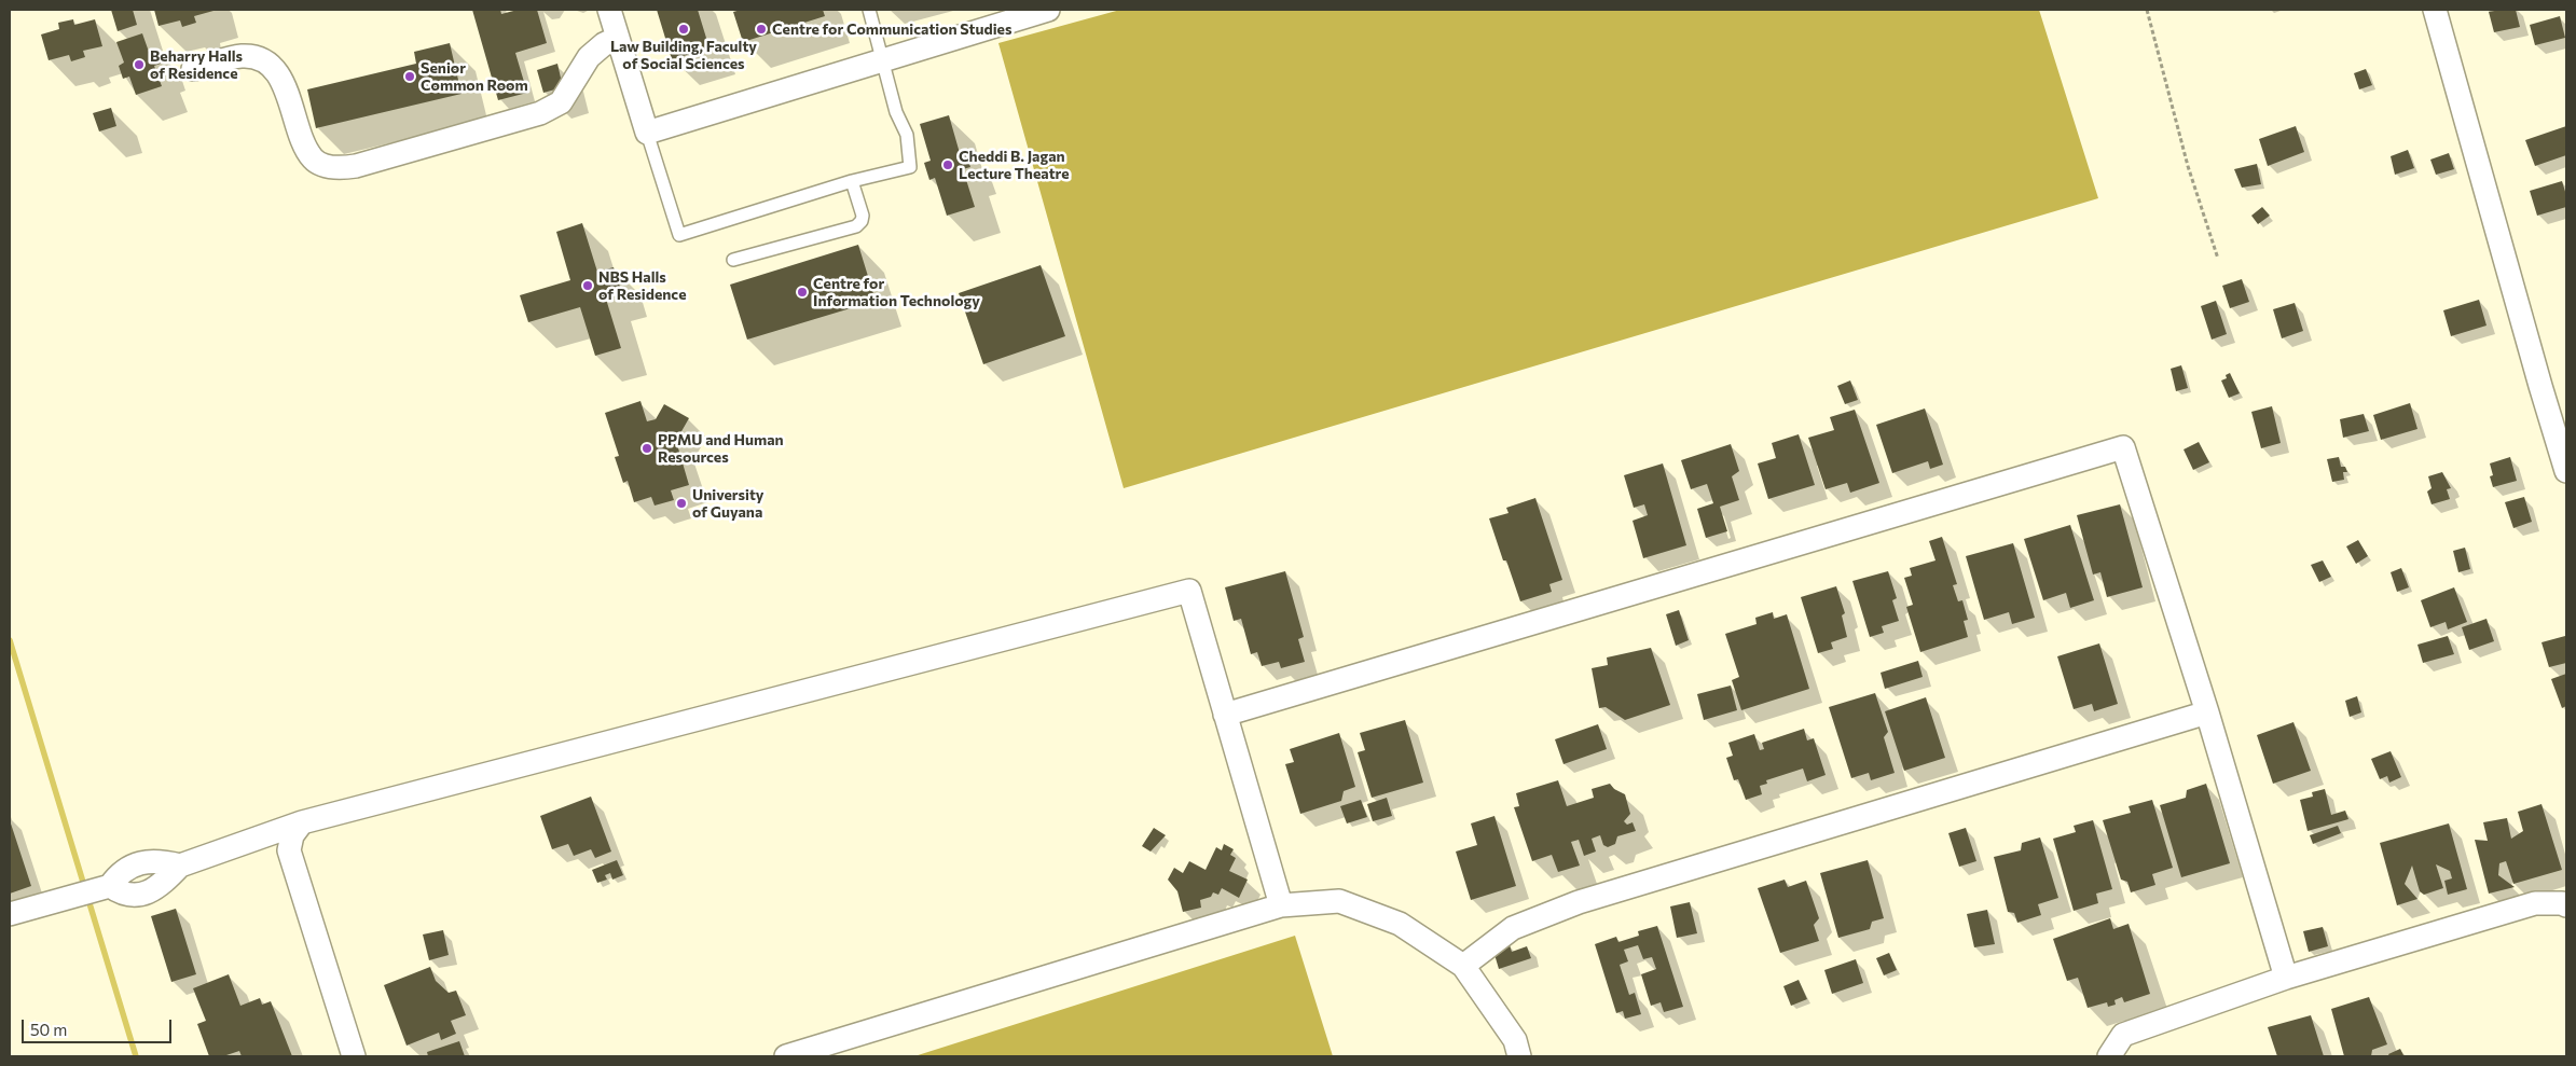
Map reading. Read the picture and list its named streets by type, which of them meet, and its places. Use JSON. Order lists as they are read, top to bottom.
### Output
{
  "places": [
    "Law Building, Faculty of Social Sciences",
    "Centre for Communication Studies",
    "Beharry Halls of Residence",
    "Senior Common Room",
    "Cheddi B. Jagan Lecture Theatre",
    "NBS Halls of Residence",
    "Centre for Information Technology",
    "PPMU and Human Resources",
    "University of Guyana"
  ],
  "scale_bar": "50 m"
}
